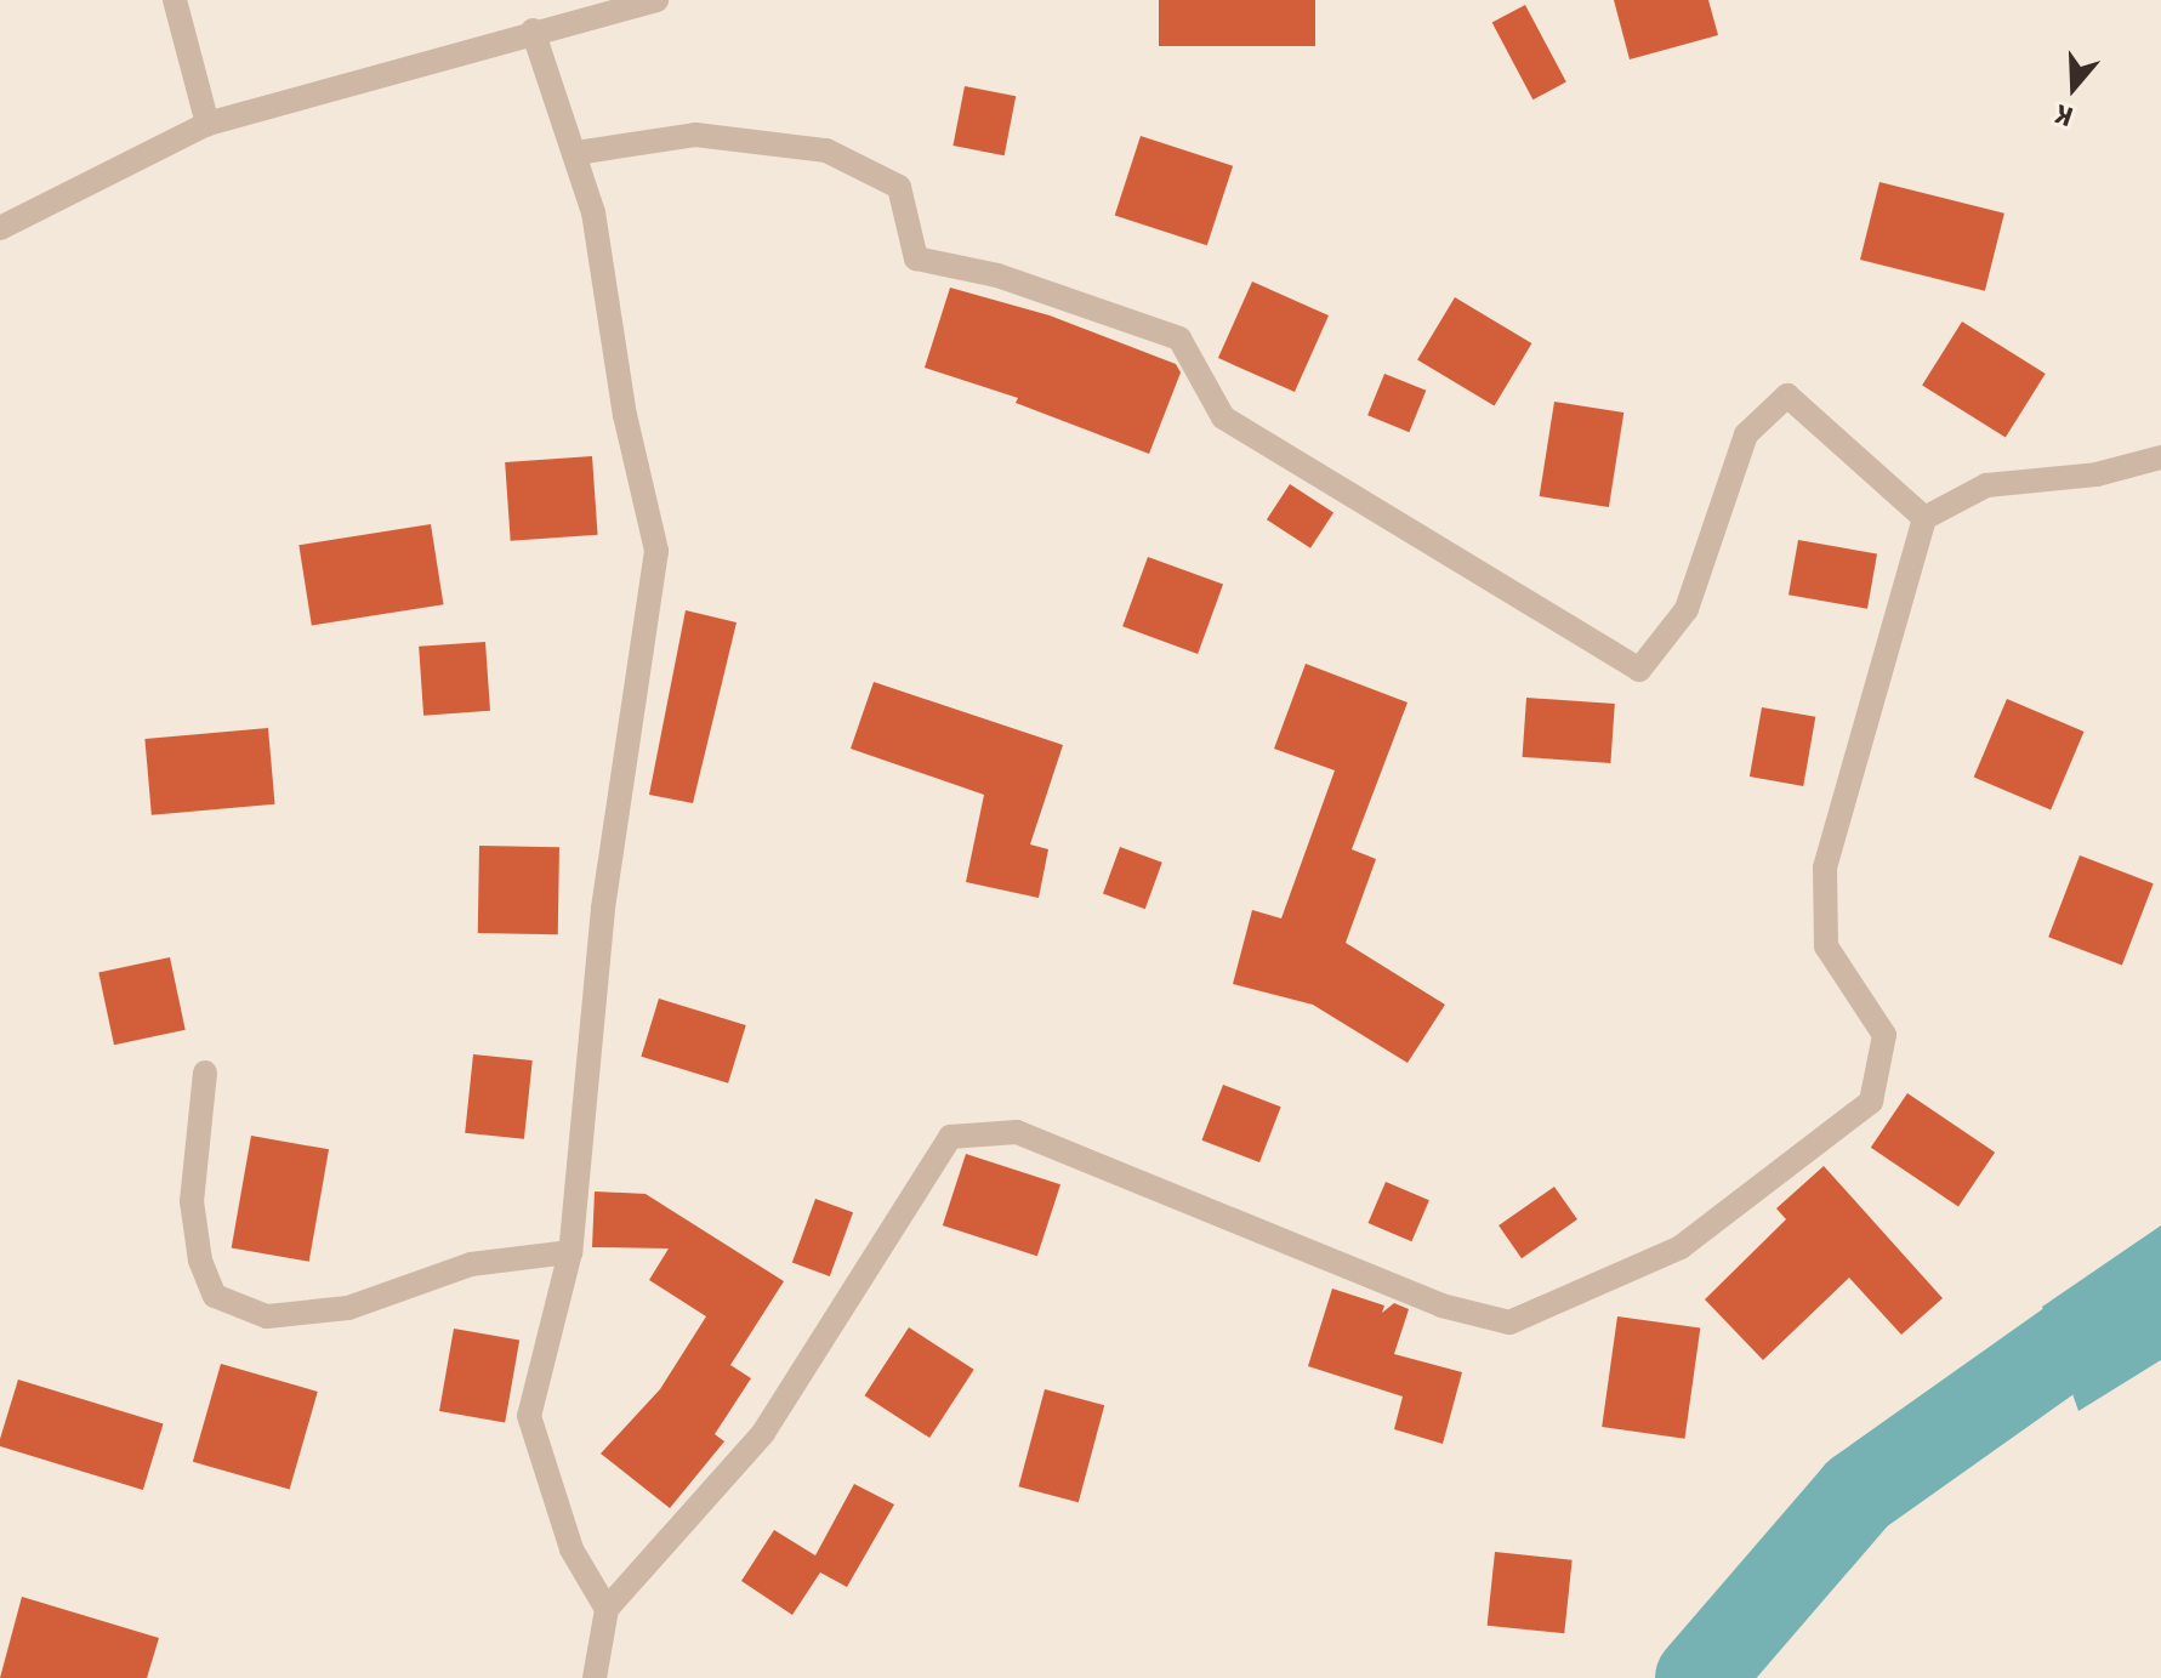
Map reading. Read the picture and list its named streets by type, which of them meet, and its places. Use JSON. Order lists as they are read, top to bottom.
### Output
{
  "north": "bottom"
}
